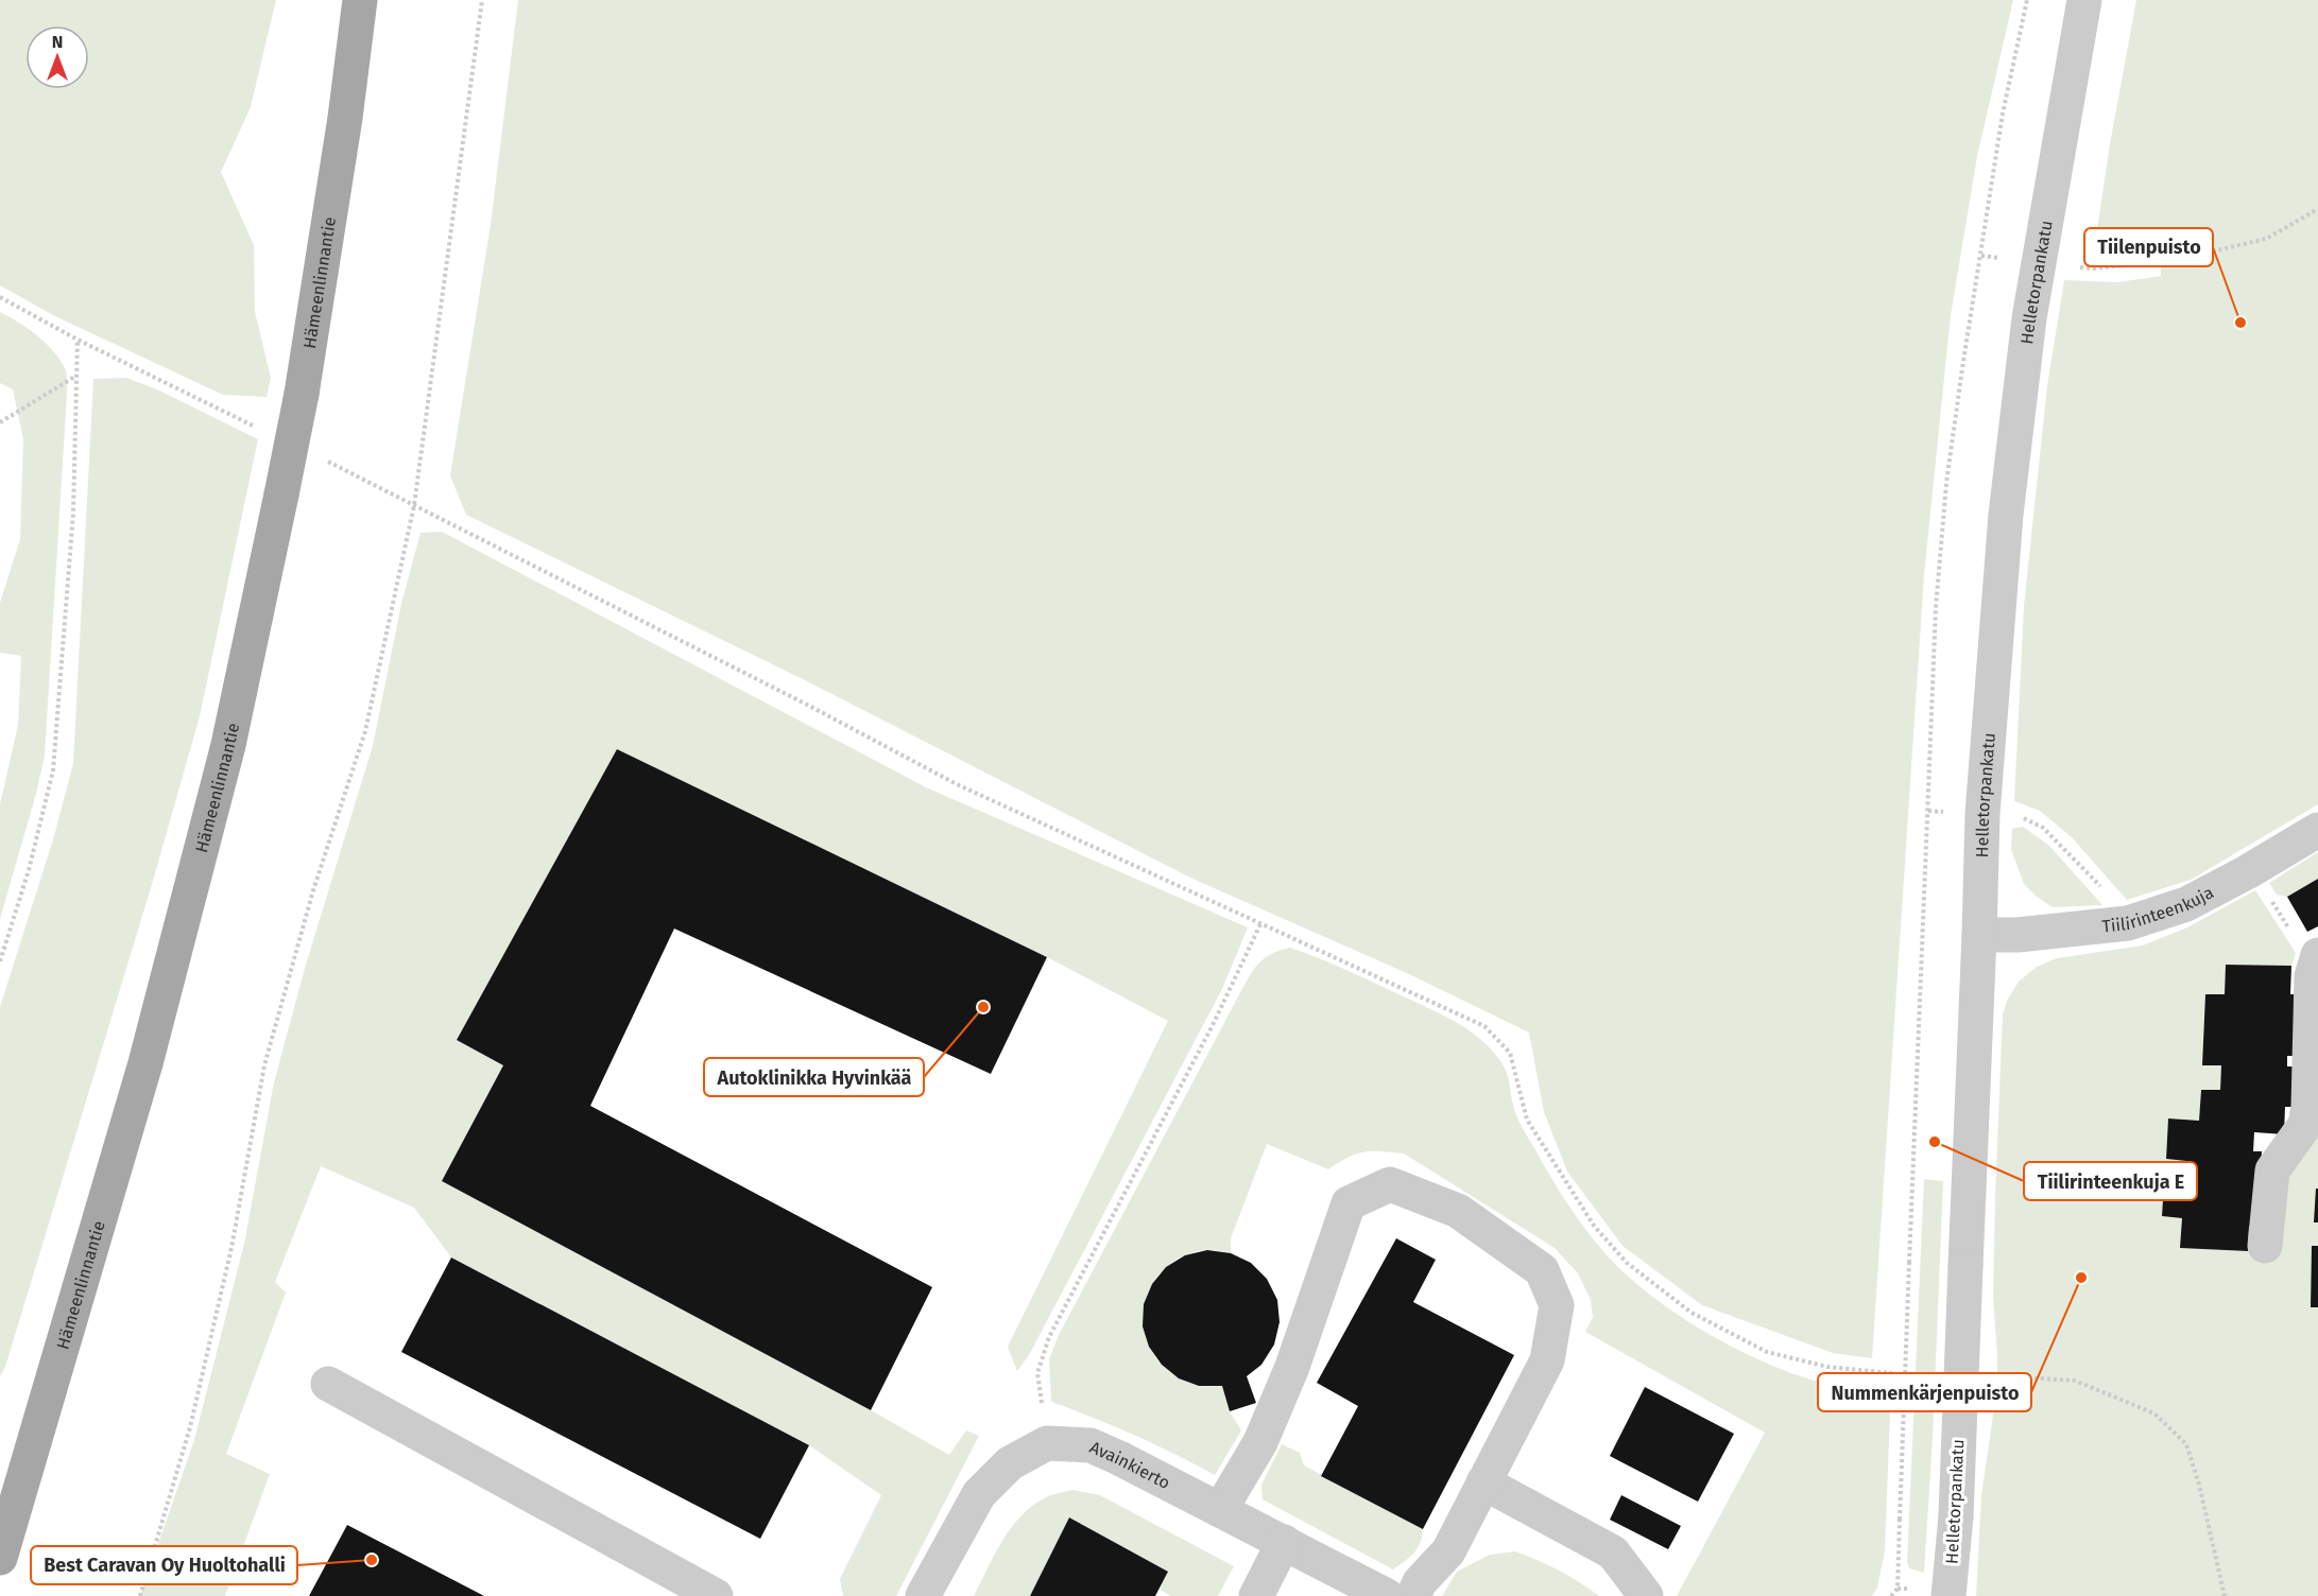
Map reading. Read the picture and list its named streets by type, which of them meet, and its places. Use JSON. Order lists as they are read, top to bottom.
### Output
{
  "streets": {
    "main road": ["Hämeenlinnantie"],
    "street": ["Helletorpankatu", "Tiilirinteenkuja", "Avainkierto"]
  },
  "crossings": [
    ["Helletorpankatu", "Tiilirinteenkuja"]
  ],
  "places": [
    "Tiilenpuisto",
    "Autoklinikka Hyvinkää",
    "Tiilirinteenkuja E",
    "Nummenkärjenpuisto",
    "Best Caravan Oy Huoltohalli"
  ],
  "north": "top"
}
